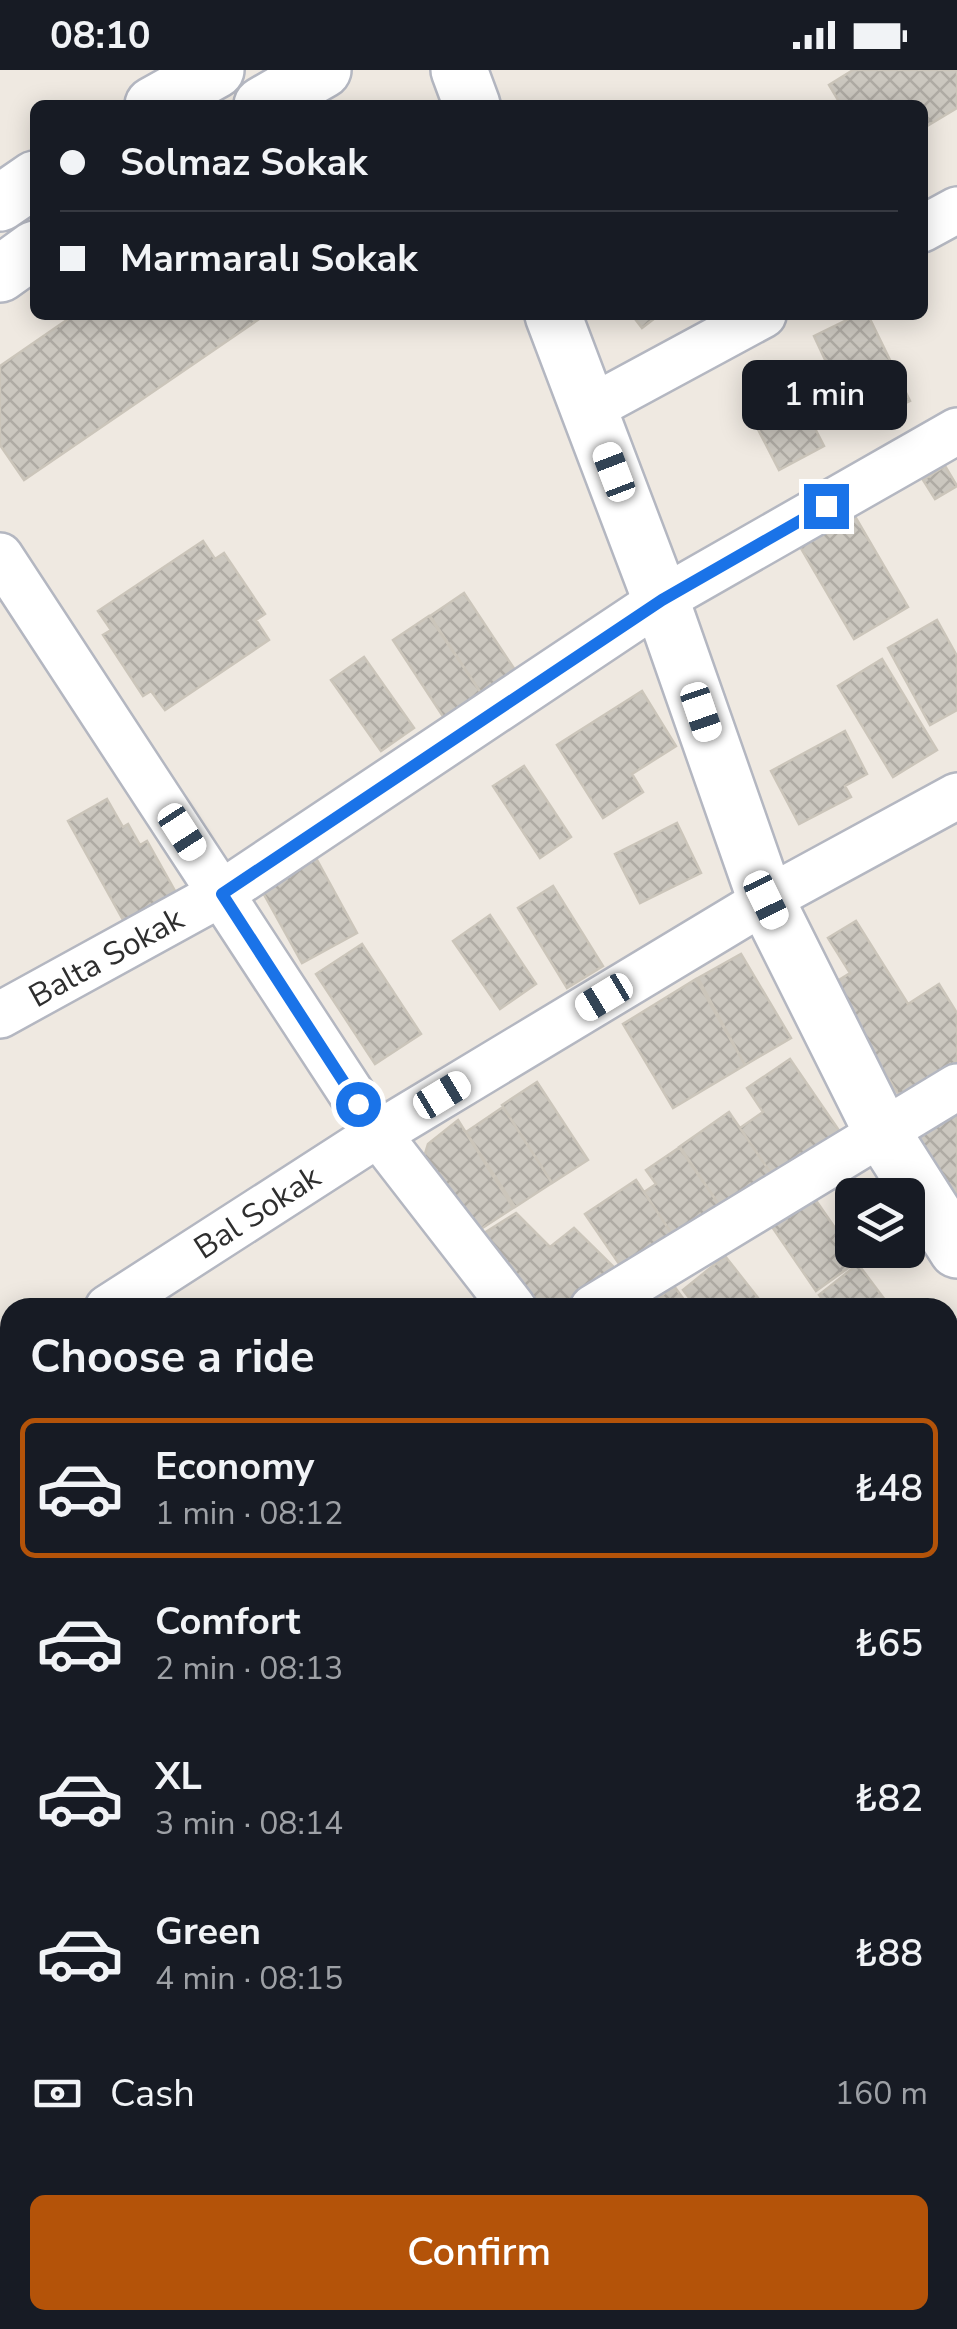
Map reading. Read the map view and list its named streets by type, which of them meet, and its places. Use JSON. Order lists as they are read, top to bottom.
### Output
{
  "streets": {
    "street": ["Balta Sokak", "Bal Sokak"]
  },
  "page": {
    "status": "08:10",
    "banner": ["Solmaz Sokak", "Marmaralı Sokak"],
    "bubble": "1 min",
    "heading": "Choose a ride",
    "list": [
      {
        "name": "Economy",
        "note": "1 min · 08:12",
        "value": "₺48"
      },
      {
        "name": "Comfort",
        "note": "2 min · 08:13",
        "value": "₺65"
      },
      {
        "name": "XL",
        "note": "3 min · 08:14",
        "value": "₺82"
      },
      {
        "name": "Green",
        "note": "4 min · 08:15",
        "value": "₺88"
      }
    ],
    "pay": ["Cash", "160 m"],
    "buttons": "Confirm"
  }
}
